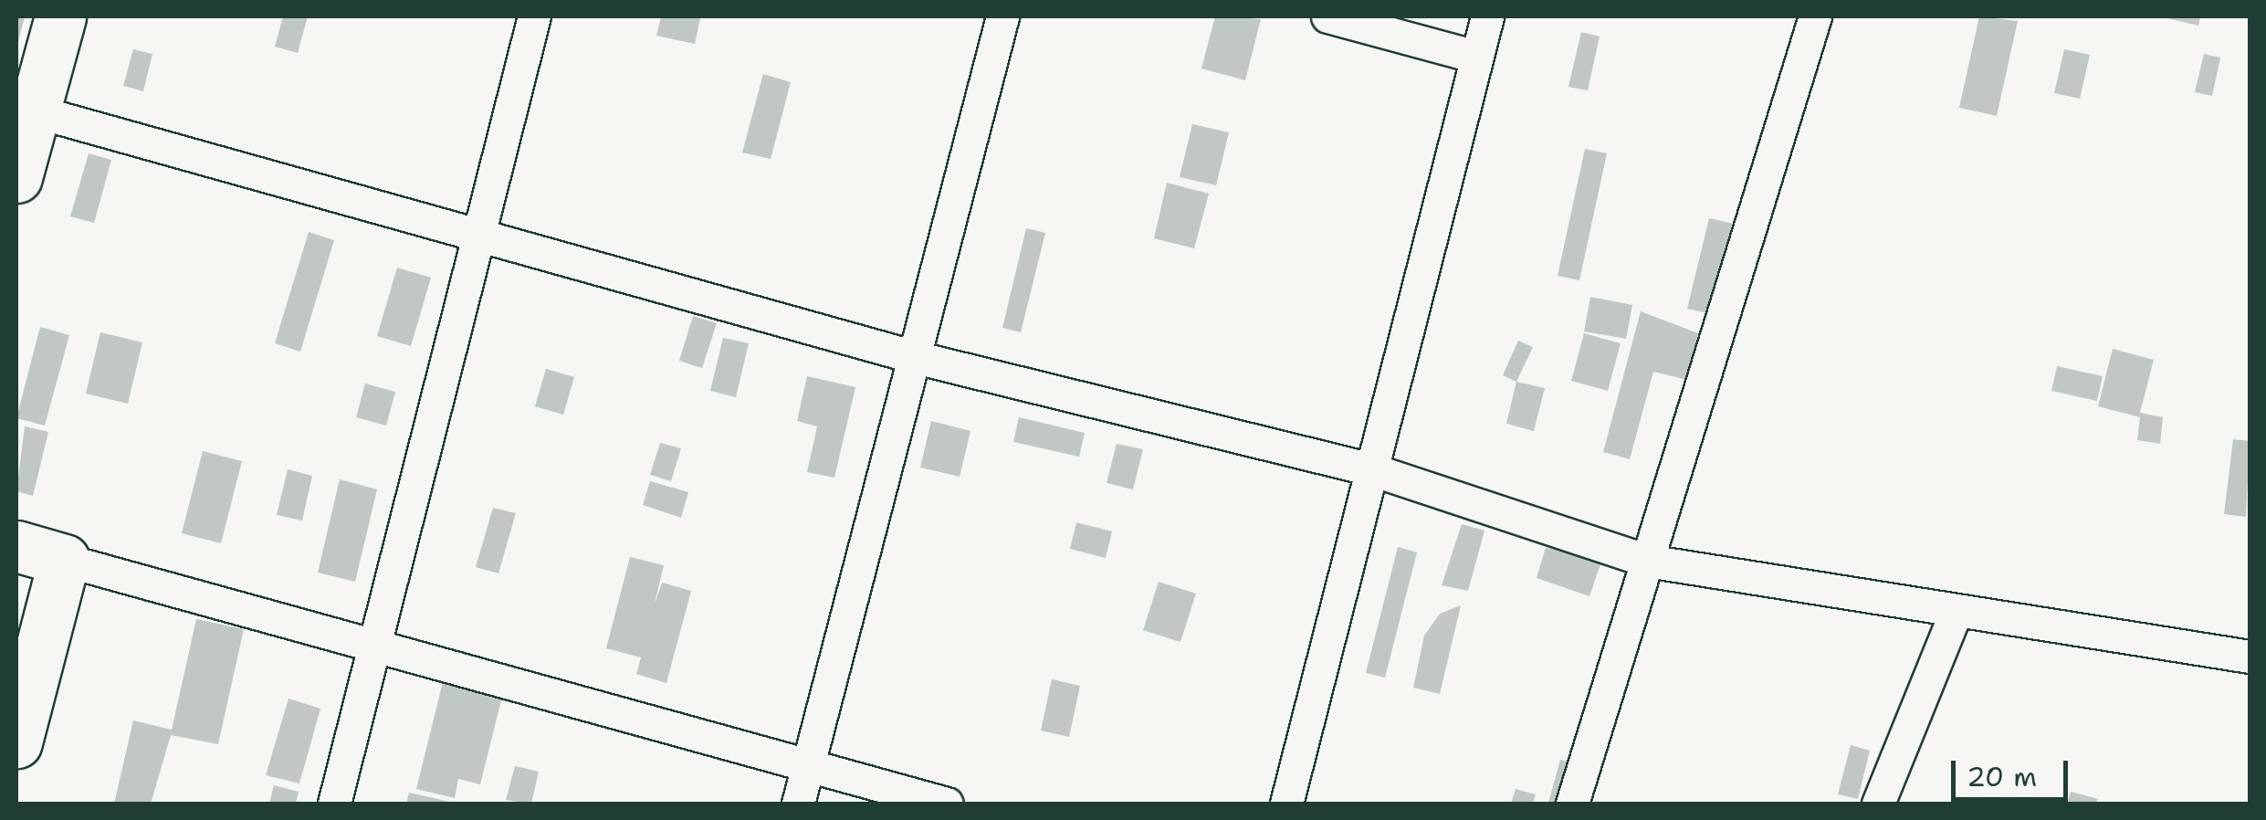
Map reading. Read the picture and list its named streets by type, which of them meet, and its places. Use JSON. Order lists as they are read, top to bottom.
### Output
{
  "scale_bar": "20 m"
}
